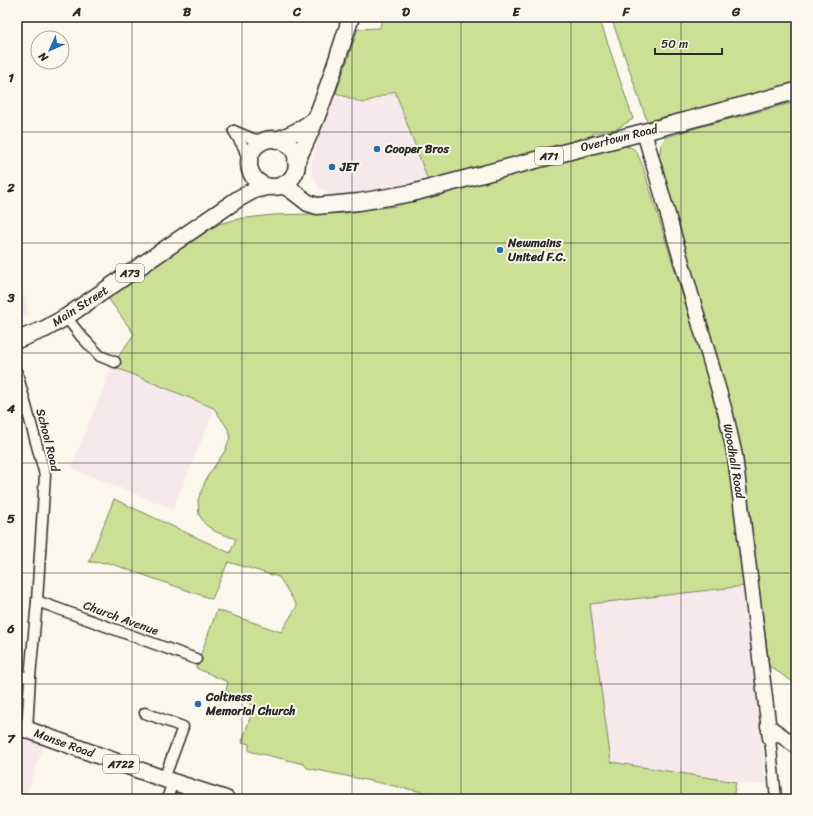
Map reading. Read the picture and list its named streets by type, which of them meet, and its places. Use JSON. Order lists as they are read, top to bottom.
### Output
{
  "streets": {
    "main road": [
      "Overtown Road",
      "A71",
      "A73",
      "Main Street",
      "Manse Road",
      "A722"
    ],
    "street": ["School Road", "Woodhall Road", "Church Avenue"]
  },
  "crossings": [
    ["Overtown Road", "A73"],
    ["Overtown Road", "Main Street"],
    ["Overtown Road", "Woodhall Road"],
    ["A73", "Main Street"],
    ["School Road", "Church Avenue"],
    ["School Road", "Manse Road"]
  ],
  "places": [
    "Cooper Bros",
    "JET",
    "Newmains United F.C.",
    "Coltness Memorial Church"
  ],
  "scale_bar": "50 m",
  "north": "bottom left",
  "grid": {
    "columns": [
      "A",
      "B",
      "C",
      "D",
      "E",
      "F",
      "G"
    ],
    "rows": [
      "1",
      "2",
      "3",
      "4",
      "5",
      "6",
      "7"
    ]
  }
}
